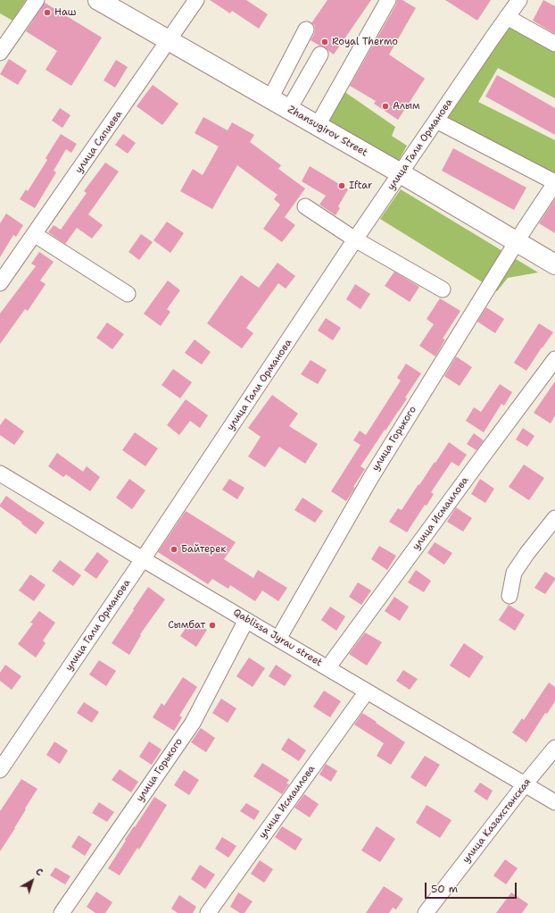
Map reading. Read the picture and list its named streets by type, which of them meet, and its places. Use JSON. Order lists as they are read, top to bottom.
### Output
{
  "streets": {
    "main road": ["Zhansugirov Street"],
    "street": [
      "улица Сапиева",
      "улица Гали Орманова",
      "улица Горького",
      "улица Исмаилова",
      "Qablissa Jyrau street",
      "улица Казахстанская"
    ]
  },
  "crossings": [
    ["Zhansugirov Street", "улица Сапиева"],
    ["Zhansugirov Street", "улица Гали Орманова"],
    ["Zhansugirov Street", "улица Горького"],
    ["улица Гали Орманова", "Qablissa Jyrau street"],
    ["улица Горького", "Qablissa Jyrau street"],
    ["улица Исмаилова", "Qablissa Jyrau street"],
    ["Qablissa Jyrau street", "улица Казахстанская"]
  ],
  "places": [
    "Наш",
    "Royal Thermo",
    "Алым",
    "Iftar",
    "Байтерек",
    "Сымбат"
  ],
  "scale_bar": "50 m",
  "north": "top right"
}
